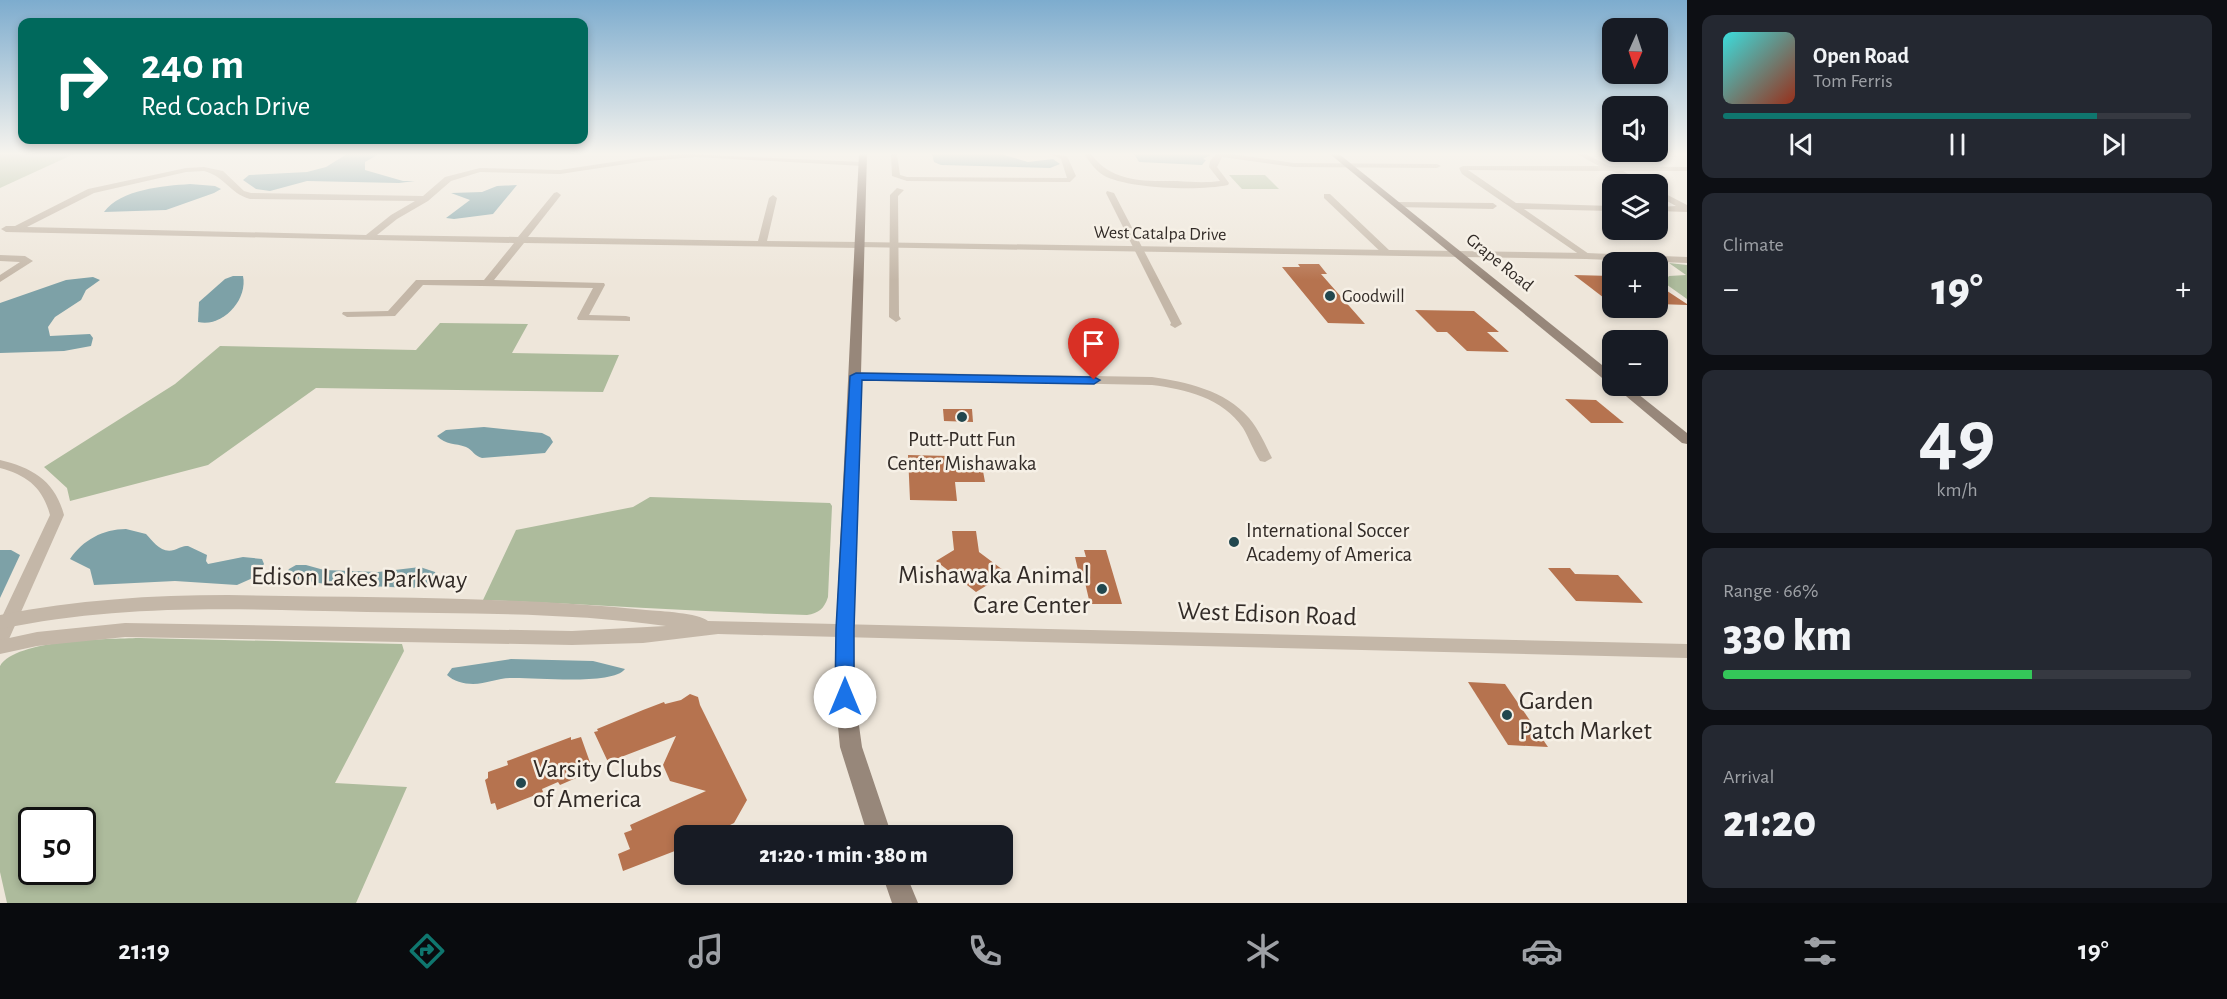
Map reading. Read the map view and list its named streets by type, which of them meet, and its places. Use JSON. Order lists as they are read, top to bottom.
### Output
{
  "streets": {
    "main road": ["Grape Road"],
    "street": ["West Catalpa Drive", "Edison Lakes Parkway", "West Edison Road"]
  },
  "crossings": [
    ["West Catalpa Drive", "Grape Road"],
    ["Edison Lakes Parkway", "West Edison Road"]
  ],
  "places": [
    "Goodwill",
    "Putt-Putt Fun Center Mishawaka",
    "International Soccer Academy of America",
    "Mishawaka Animal Care Center",
    "Garden Patch Market",
    "Varsity Clubs of America"
  ],
  "north": "bottom",
  "page": {
    "map_buttons": ["+", "−"],
    "turn": ["240 m", "Red Coach Drive"],
    "song": ["Open Road", "Tom Ferris"],
    "tile": [
      "Climate",
      ["49", "km/h"],
      ["Range · 66%", "330 km"],
      ["Arrival", "21:20"]
    ],
    "heat": ["−", "19°", "+"],
    "limit": "50",
    "trip": "21:20 · 1 min · 380 m",
    "tabs": ["21:19", "19°"]
  }
}
